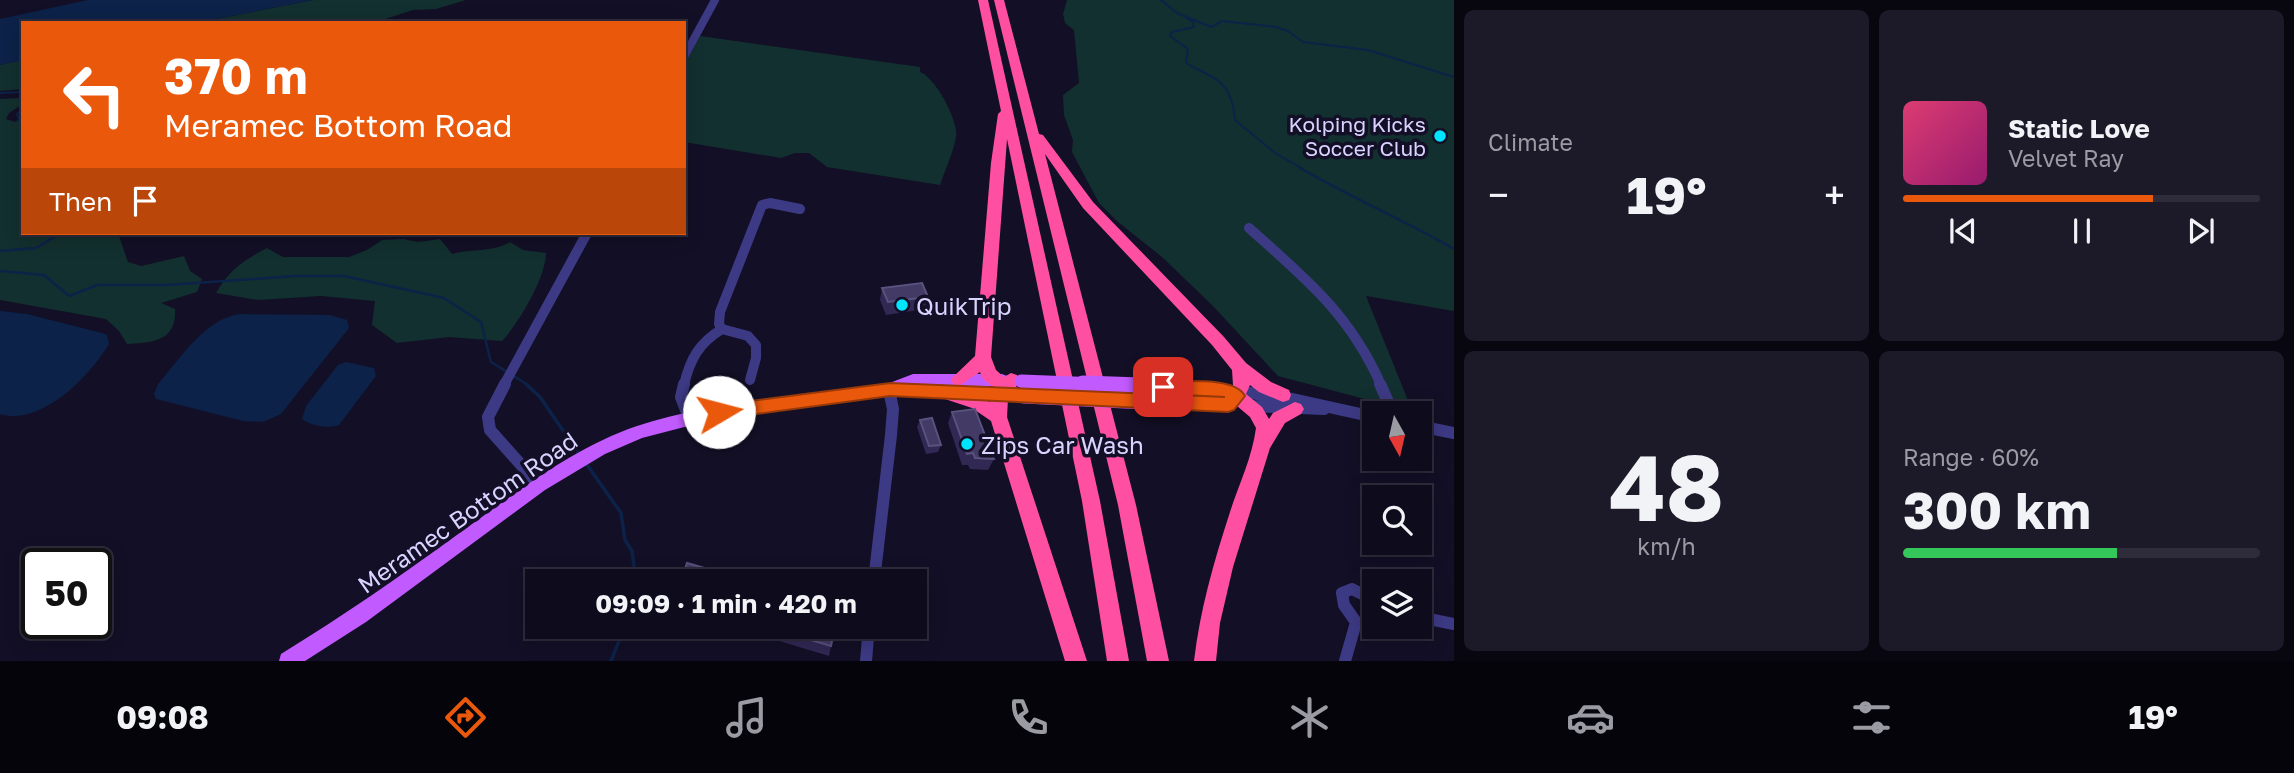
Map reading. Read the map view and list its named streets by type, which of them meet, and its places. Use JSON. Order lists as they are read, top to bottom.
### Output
{
  "streets": {
    "main road": ["Meramec Bottom Road"]
  },
  "places": ["Kolping Kicks Soccer Club", "QuikTrip", "Zips Car Wash"],
  "north": "bottom",
  "page": {
    "tile": [
      "Climate",
      ["48", "km/h"],
      ["Range · 60%", "300 km"]
    ],
    "turn": ["370 m", "Meramec Bottom Road"],
    "song": ["Static Love", "Velvet Ray"],
    "heat": ["−", "19°", "+"],
    "then": "Then",
    "limit": "50",
    "trip": "09:09 · 1 min · 420 m",
    "tabs": ["09:08", "19°"]
  }
}
